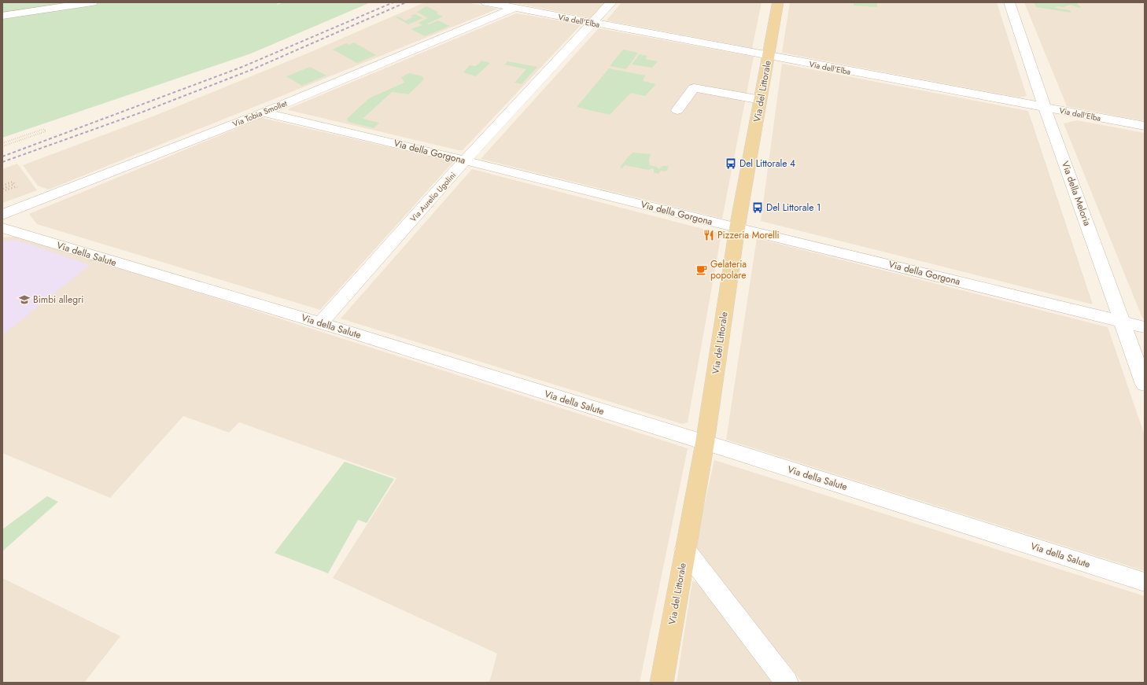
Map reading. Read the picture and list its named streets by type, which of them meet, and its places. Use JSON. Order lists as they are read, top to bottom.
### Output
{
  "streets": {
    "main road": ["Via del Littorale"],
    "street": [
      "Via dell'Elba",
      "Via Tobia Smollet",
      "Via della Gorgona",
      "Via della Meloria",
      "Via Aurelio Ugolini",
      "Via della Salute"
    ]
  },
  "crossings": [
    ["Via dell'Elba", "Via del Littorale"],
    ["Via dell'Elba", "Via Tobia Smollet"],
    ["Via dell'Elba", "Via della Meloria"],
    ["Via dell'Elba", "Via Aurelio Ugolini"],
    ["Via del Littorale", "Via della Gorgona"],
    ["Via del Littorale", "Via della Salute"],
    ["Via Tobia Smollet", "Via della Gorgona"],
    ["Via della Gorgona", "Via della Meloria"],
    ["Via della Gorgona", "Via Aurelio Ugolini"],
    ["Via Aurelio Ugolini", "Via della Salute"]
  ],
  "places": {
    "bus stop": ["Del Littorale 4", "Del Littorale 1"],
    "restaurant": ["Pizzeria Morelli"],
    "cafe": ["Gelateria popolare"],
    "school or university": ["Bimbi allegri"]
  }
}
